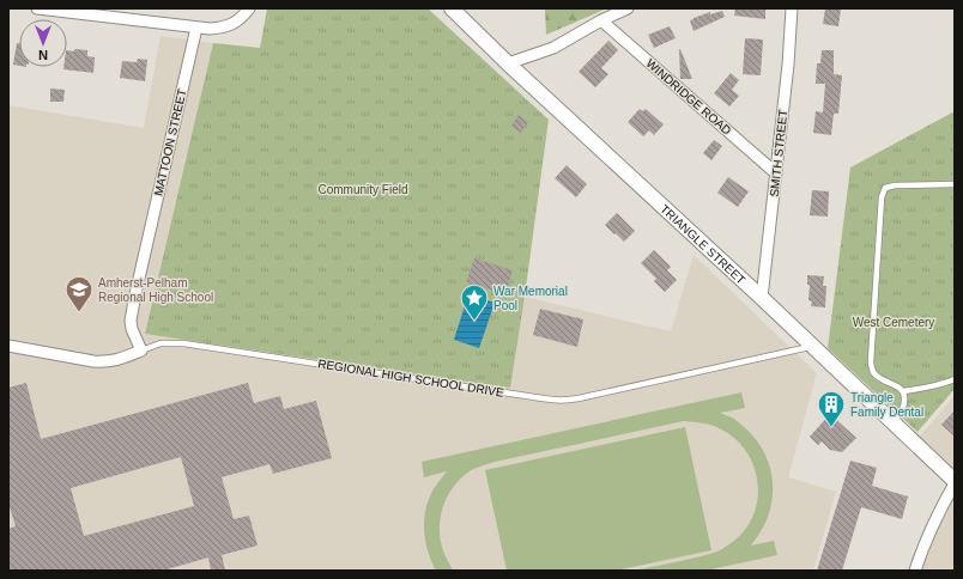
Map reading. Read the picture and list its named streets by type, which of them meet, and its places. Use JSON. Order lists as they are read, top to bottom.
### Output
{
  "streets": {
    "main road": ["TRIANGLE STREET"],
    "street": [
      "WINDRIDGE ROAD",
      "MATTOON STREET",
      "SMITH STREET",
      "REGIONAL HIGH SCHOOL DRIVE"
    ]
  },
  "crossings": [
    ["WINDRIDGE ROAD", "SMITH STREET"],
    ["MATTOON STREET", "REGIONAL HIGH SCHOOL DRIVE"],
    ["SMITH STREET", "TRIANGLE STREET"],
    ["TRIANGLE STREET", "REGIONAL HIGH SCHOOL DRIVE"]
  ],
  "parks": ["Community Field", "West Cemetery"],
  "places": {
    "school or university": ["Amherst-Pelham Regional High School"],
    "place": ["War Memorial Pool"],
    "building": ["Triangle Family Dental"]
  },
  "north": "bottom"
}
